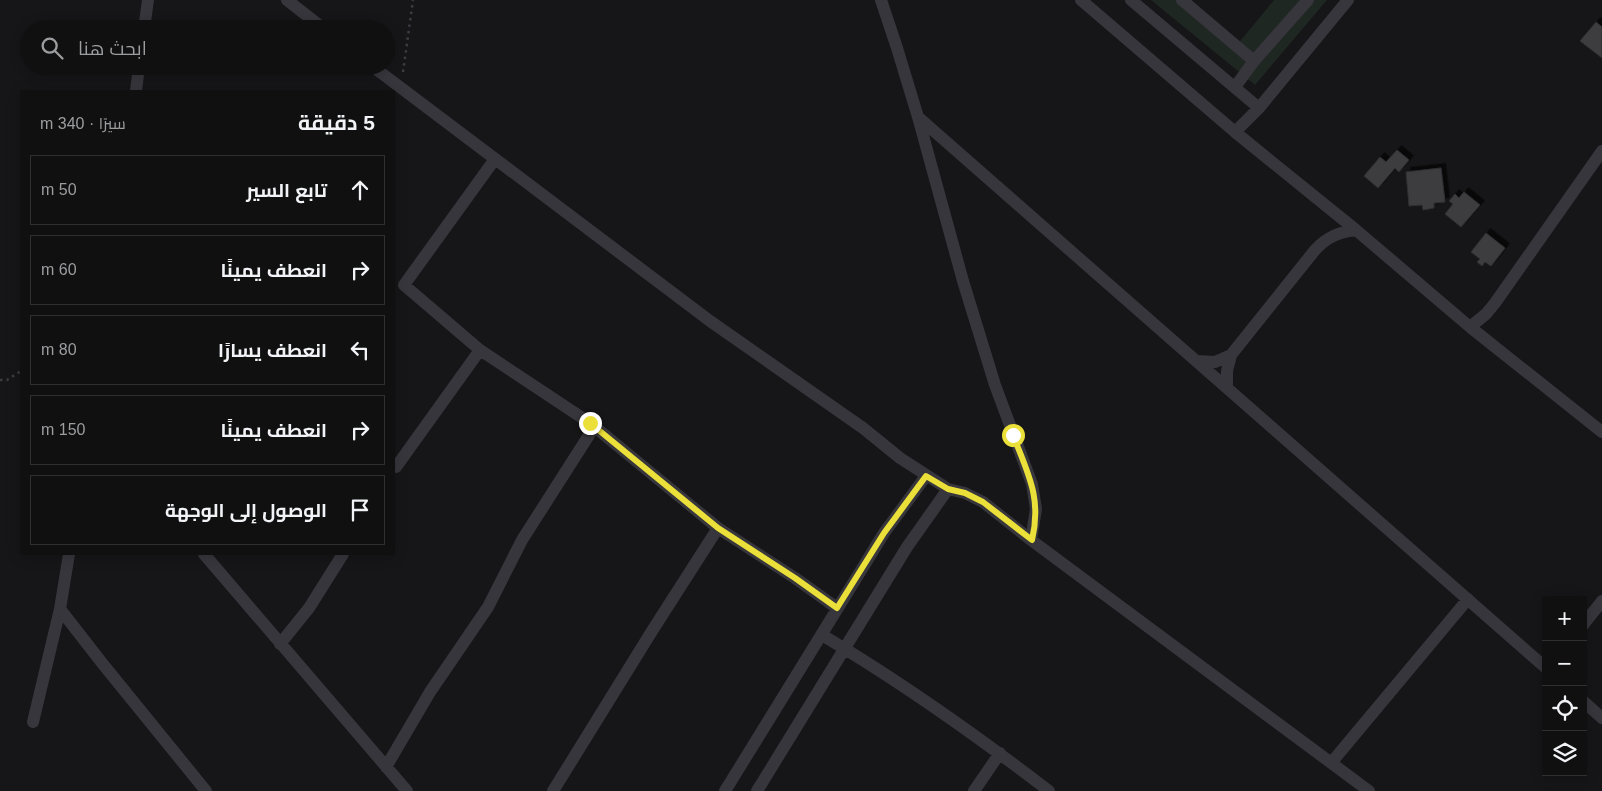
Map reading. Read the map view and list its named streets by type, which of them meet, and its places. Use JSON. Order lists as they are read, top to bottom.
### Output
{
  "page": {
    "search": "ابحث هنا",
    "heading": ["5 دقيقة", "سيرًا · 340 m"],
    "list": [
      ["تابع السير", "50 m"],
      ["انعطف يمينًا", "60 m"],
      ["انعطف يسارًا", "80 m"],
      ["انعطف يمينًا", "150 m"],
      "الوصول إلى الوجهة"
    ],
    "map_buttons": ["+", "−"]
  }
}
